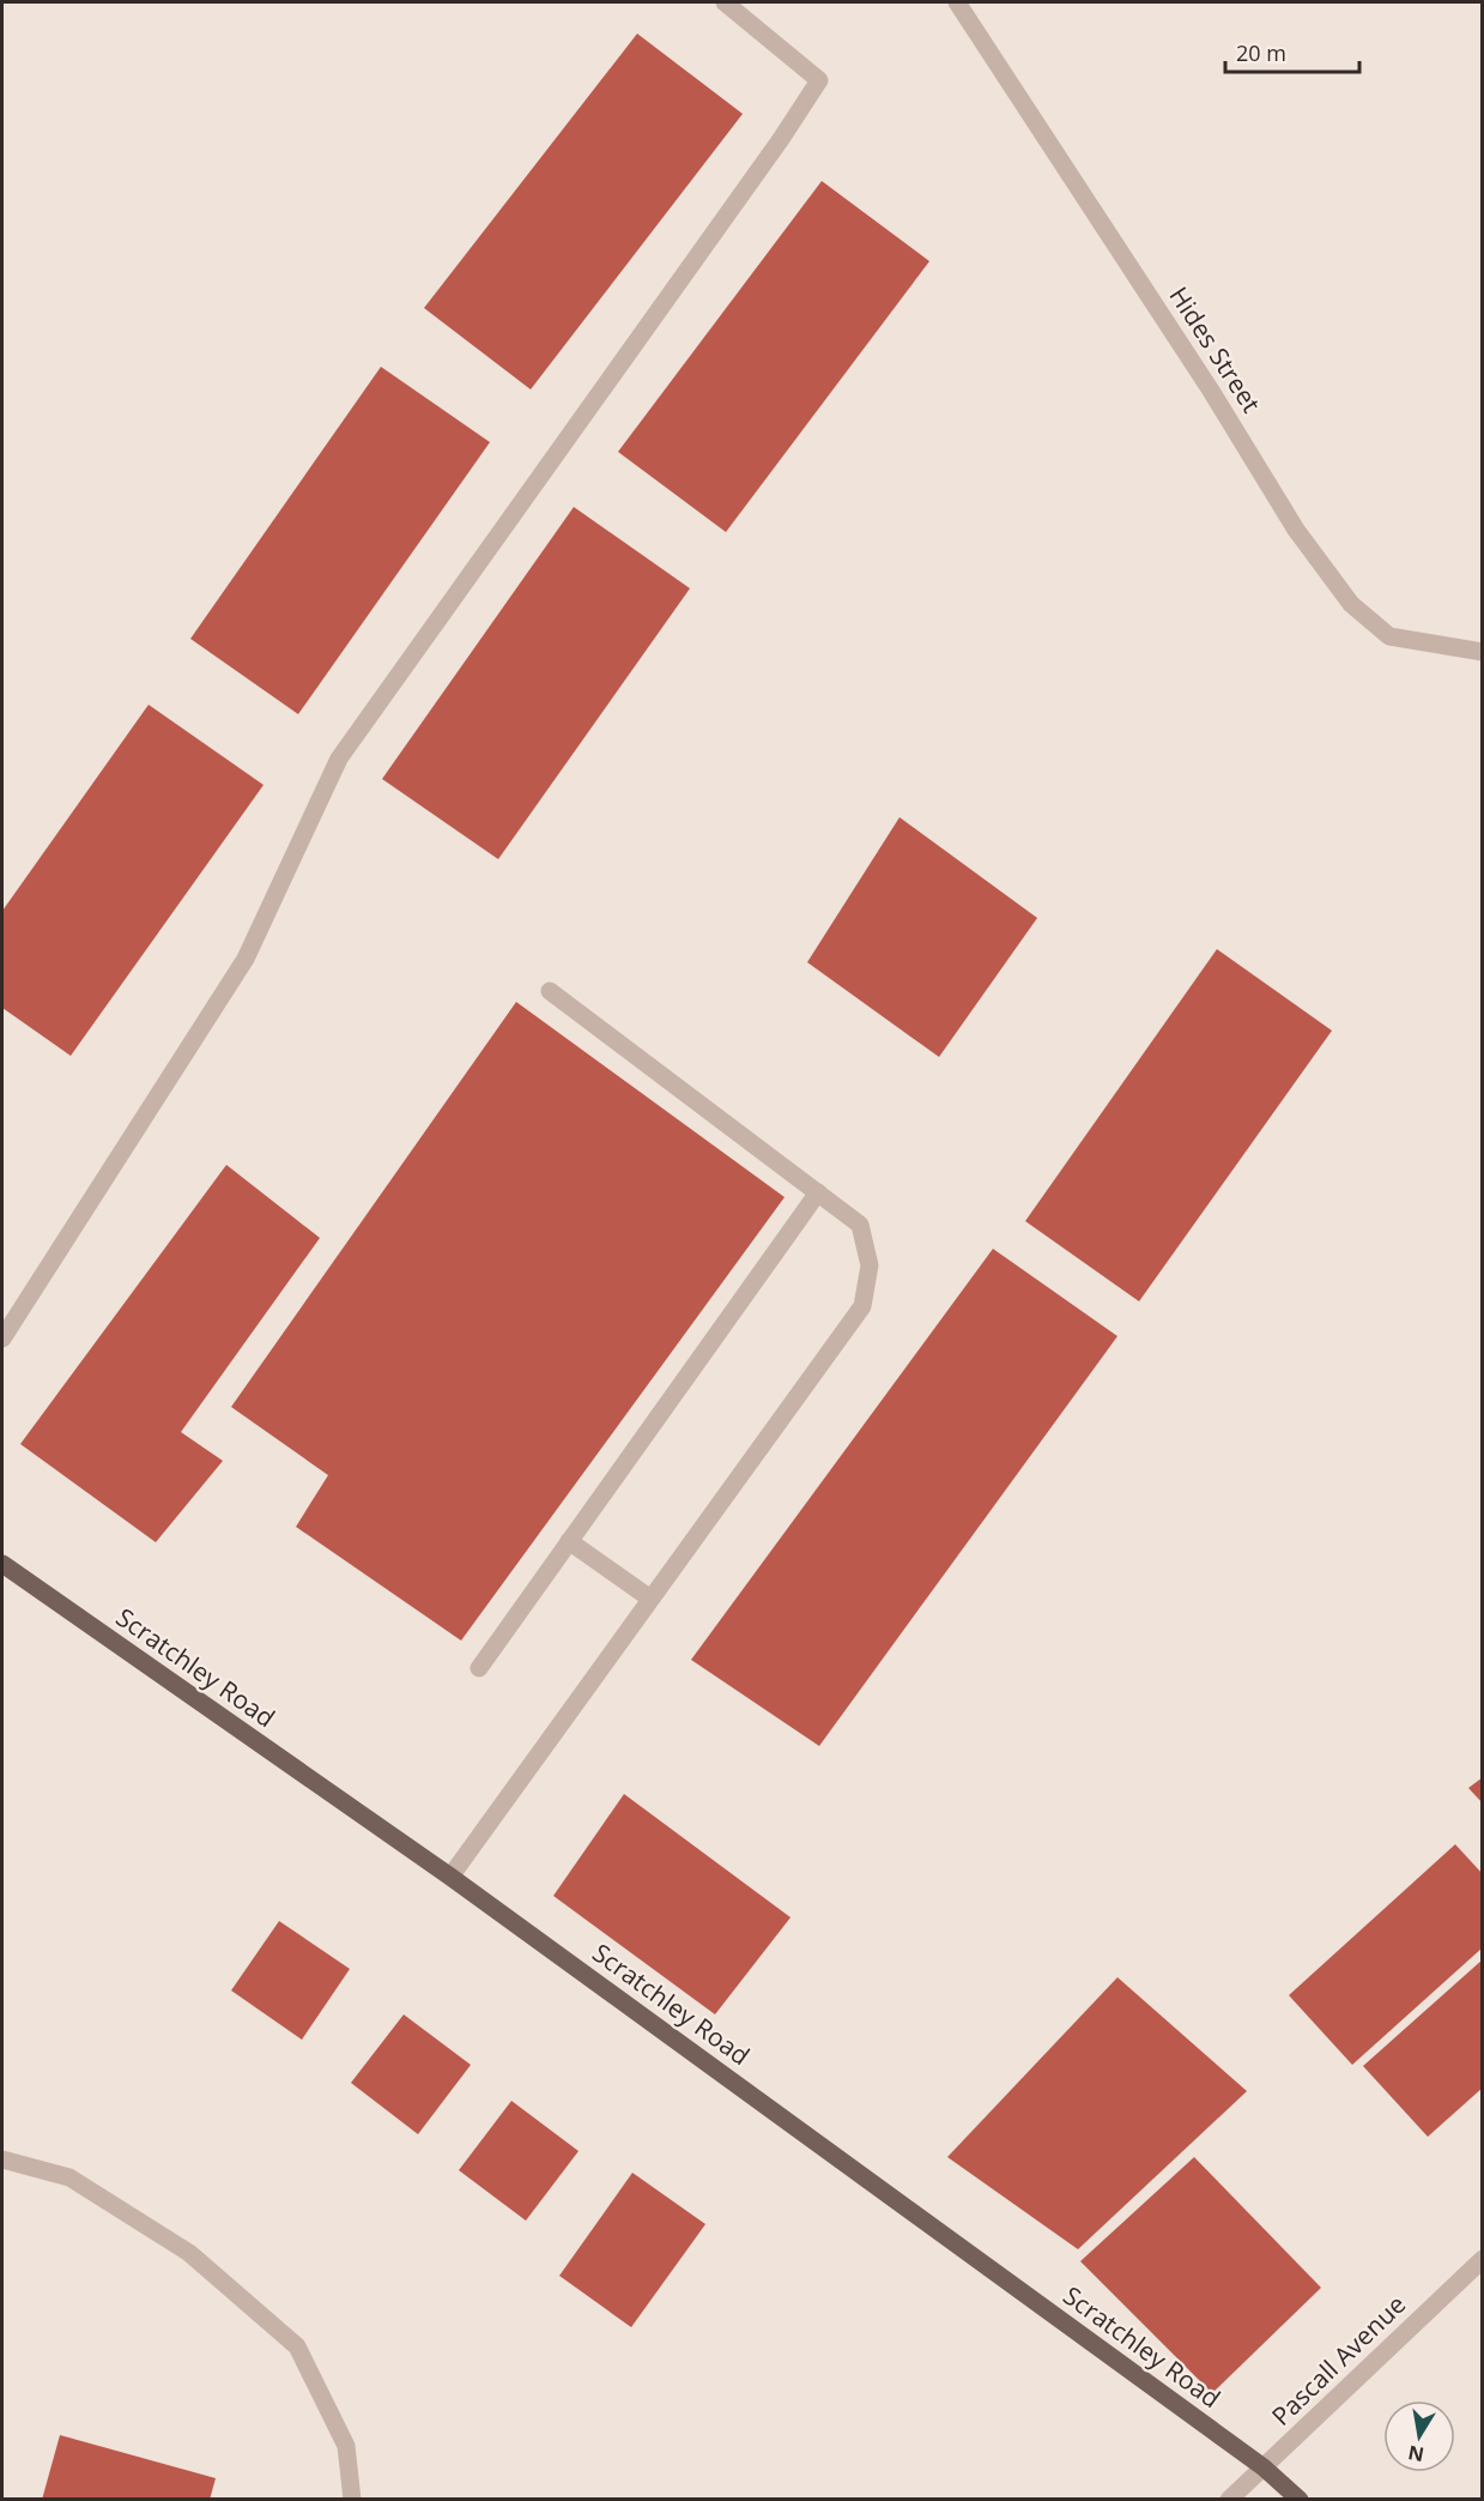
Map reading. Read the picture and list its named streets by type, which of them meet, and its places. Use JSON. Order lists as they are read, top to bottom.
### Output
{
  "streets": {
    "main road": ["Scratchley Road"],
    "street": ["Hides Street", "Pascall Avenue"]
  },
  "crossings": [
    ["Scratchley Road", "Pascall Avenue"]
  ],
  "scale_bar": "20 m",
  "north": "bottom"
}
